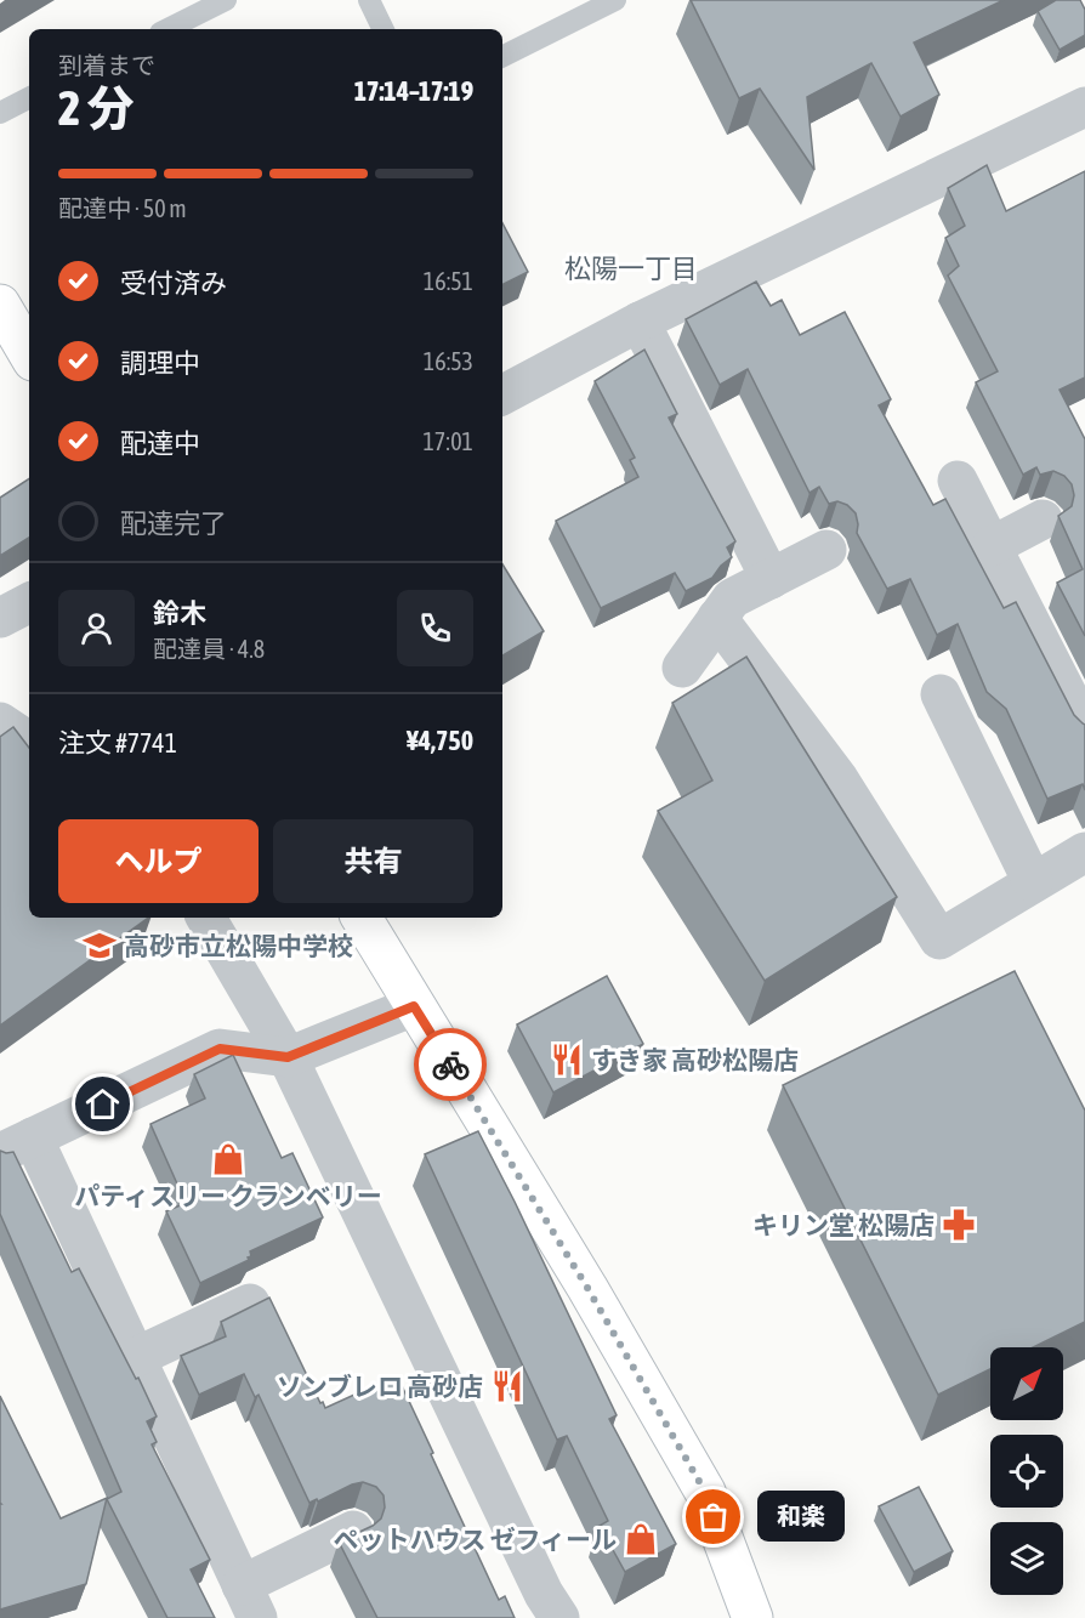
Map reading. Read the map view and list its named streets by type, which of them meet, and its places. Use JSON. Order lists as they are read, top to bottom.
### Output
{
  "districts": ["松陽一丁目"],
  "places": {
    "school or university": ["高砂市立松陽中学校"],
    "restaurant": ["すき家 高砂松陽店", "ソンブレロ 高砂店"],
    "shop": ["パティスリー クランベリー", "ペットハウス ゼフィール"],
    "pharmacy": ["キリン堂 松陽店"],
    "other": ["和楽"]
  },
  "north": "top right",
  "page": {
    "heading": ["2 分", "到着まで", "17:14–17:19"],
    "panel": [
      "鈴木",
      "配達員 · 4.8",
      "注文 #7741",
      "¥4,750"
    ],
    "bar": "配達中 · 50 m",
    "list": [
      ["受付済み", "16:51"],
      ["調理中", "16:53"],
      ["配達中", "17:01"],
      "配達完了"
    ],
    "buttons": ["ヘルプ", "共有"],
    "bubble": "和楽"
  }
}
